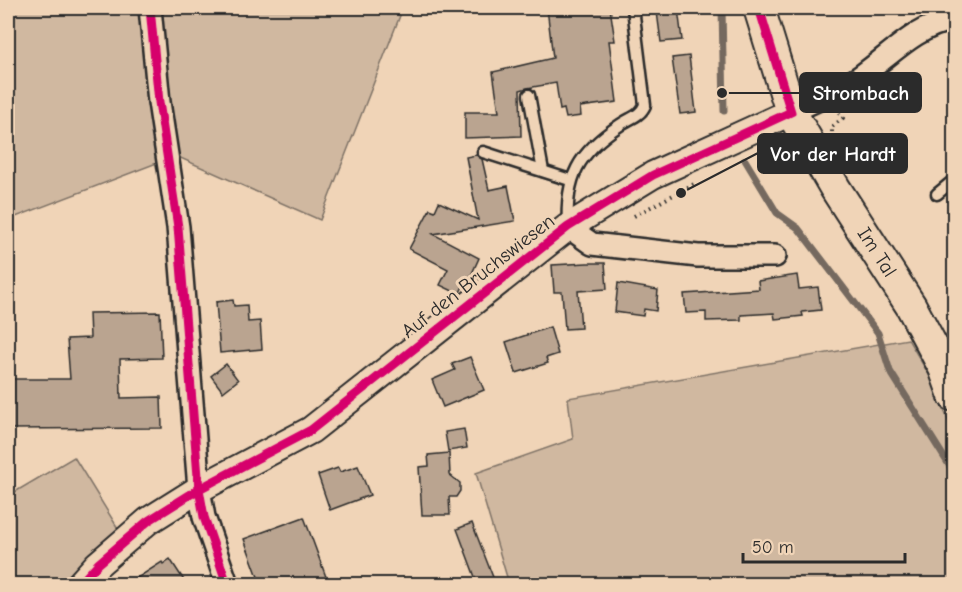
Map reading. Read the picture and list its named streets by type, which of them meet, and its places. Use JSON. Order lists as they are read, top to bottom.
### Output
{
  "streets": {
    "main road": ["Im Tal"],
    "street": ["Auf den Bruchswiesen"]
  },
  "crossings": [
    ["Im Tal", "Auf den Bruchswiesen"]
  ],
  "places": ["Strombach", "Vor der Hardt"],
  "scale_bar": "50 m"
}
